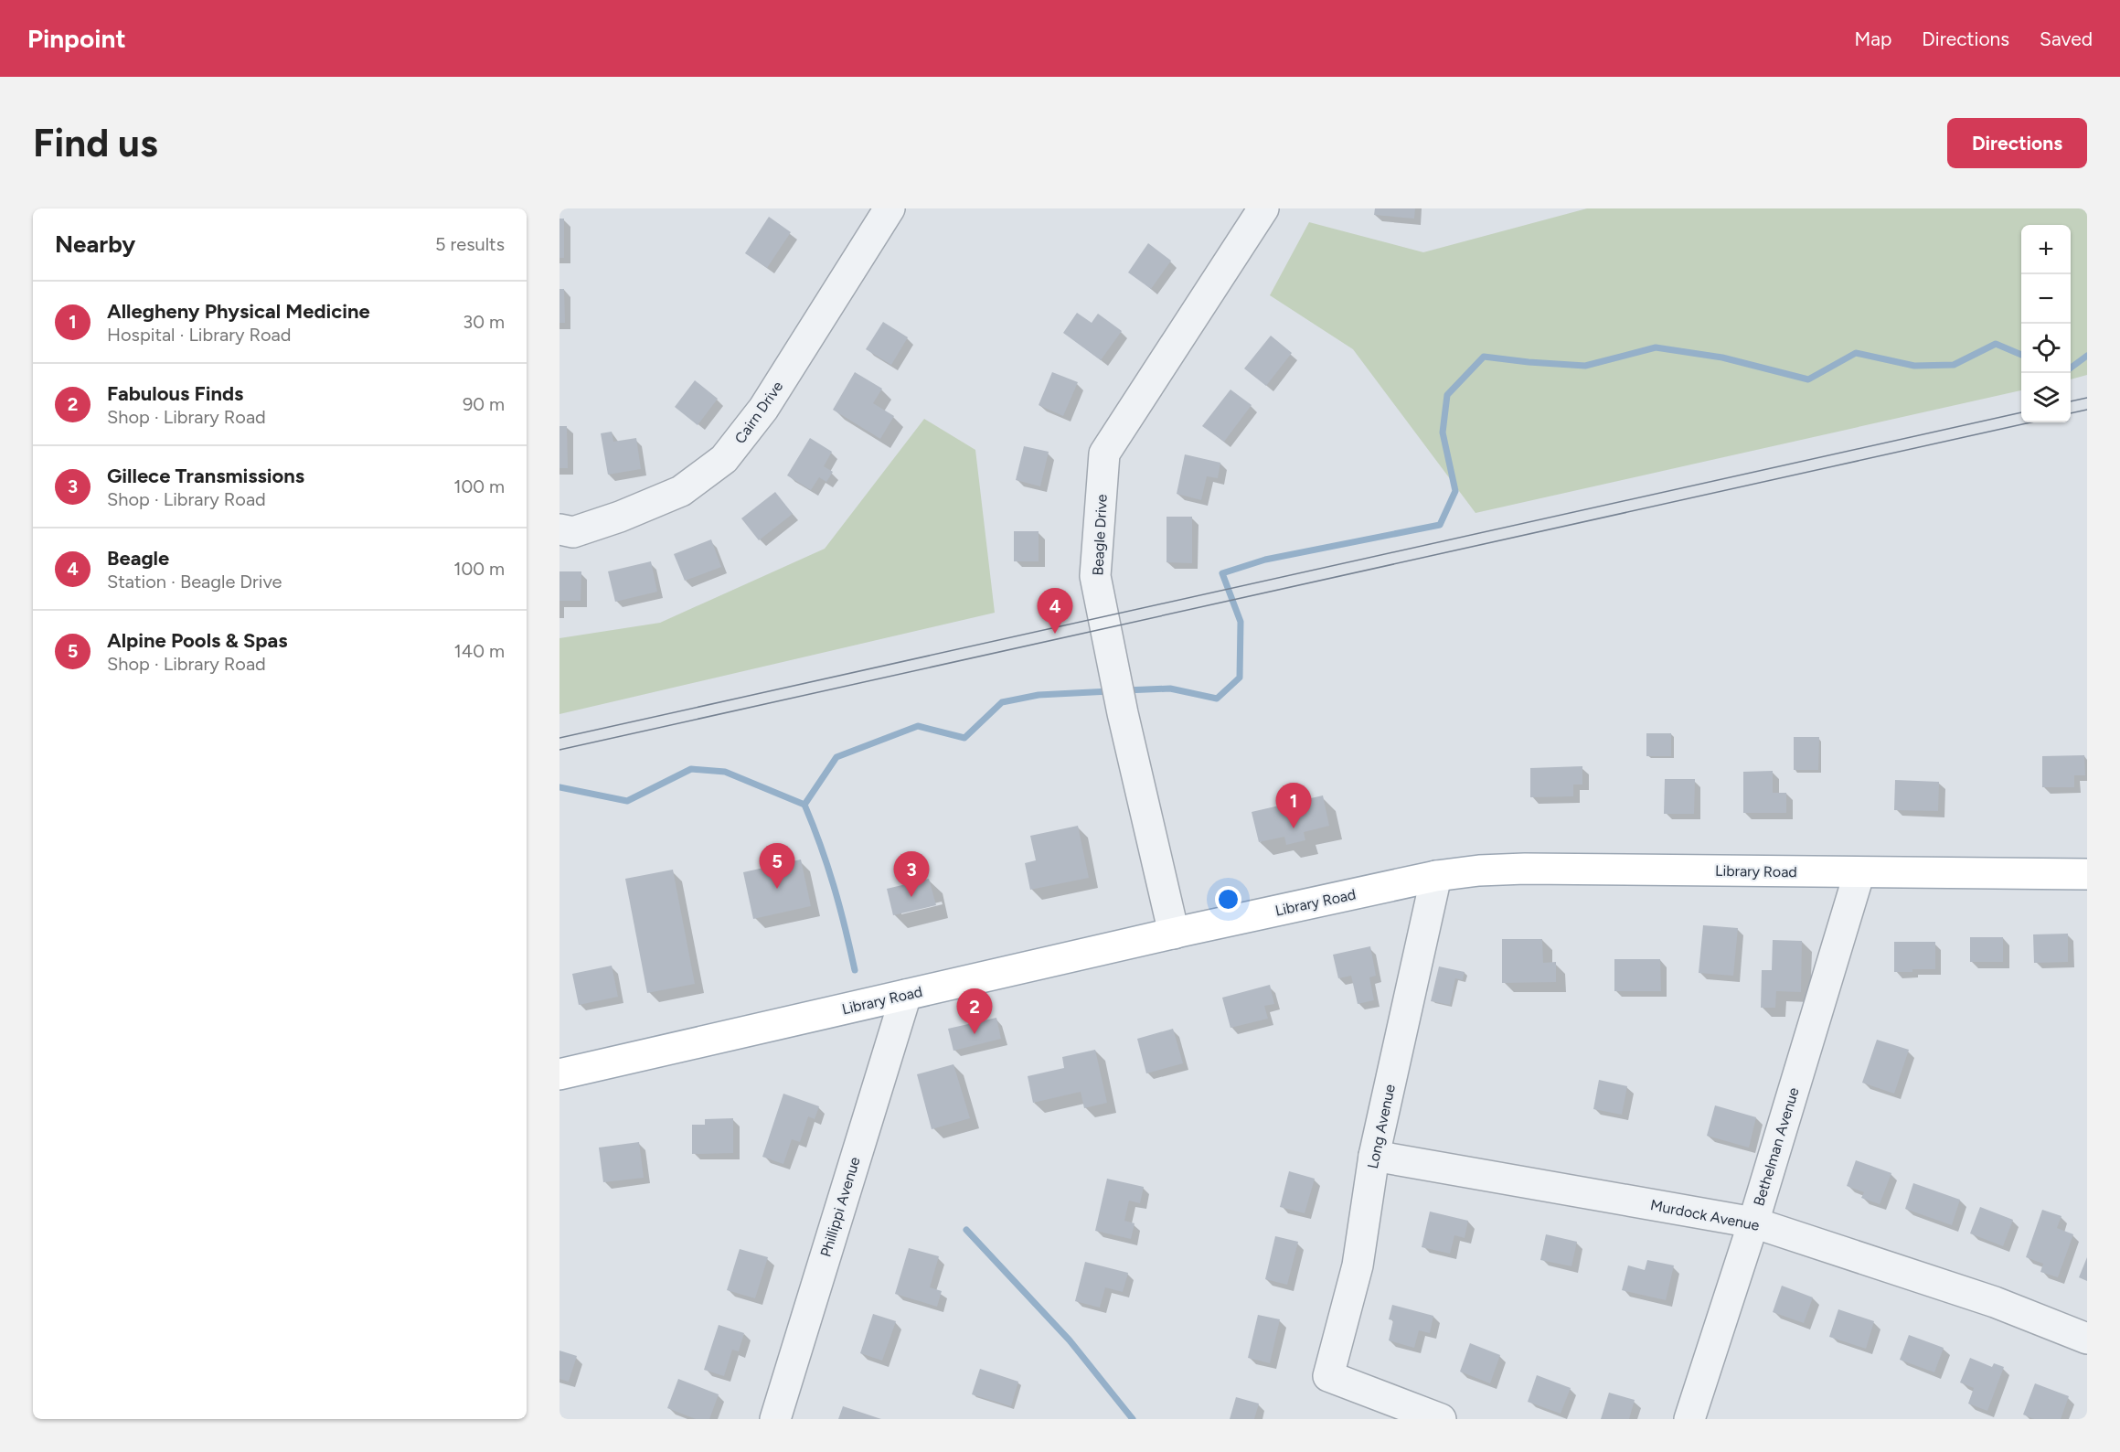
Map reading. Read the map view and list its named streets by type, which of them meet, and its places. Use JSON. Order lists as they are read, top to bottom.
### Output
{
  "streets": {
    "main road": ["Library Road"],
    "street": [
      "Cairn Drive",
      "Beagle Drive",
      "Long Avenue",
      "Bethelman Avenue",
      "Phillippi Avenue",
      "Murdock Avenue"
    ]
  },
  "crossings": [
    ["Beagle Drive", "Library Road"],
    ["Library Road", "Long Avenue"],
    ["Library Road", "Bethelman Avenue"],
    ["Library Road", "Phillippi Avenue"],
    ["Long Avenue", "Murdock Avenue"],
    ["Bethelman Avenue", "Murdock Avenue"]
  ],
  "page": {
    "header": "Pinpoint",
    "nav": ["Map", "Directions", "Saved"],
    "buttons": "Directions",
    "title": "Find us",
    "heading": ["Nearby", "5 results"],
    "map_buttons": ["+", "−"],
    "list": [
      {
        "mark": "1",
        "name": "Allegheny Physical Medicine",
        "note": "Hospital · Library Road",
        "value": "30 m"
      },
      {
        "mark": "2",
        "name": "Fabulous Finds",
        "note": "Shop · Library Road",
        "value": "90 m"
      },
      {
        "mark": "3",
        "name": "Gillece Transmissions",
        "note": "Shop · Library Road",
        "value": "100 m"
      },
      {
        "mark": "4",
        "name": "Beagle",
        "note": "Station · Beagle Drive",
        "value": "100 m"
      },
      {
        "mark": "5",
        "name": "Alpine Pools & Spas",
        "note": "Shop · Library Road",
        "value": "140 m"
      }
    ],
    "pins": [
      "4",
      "1",
      "5",
      "3",
      "2"
    ]
  }
}
